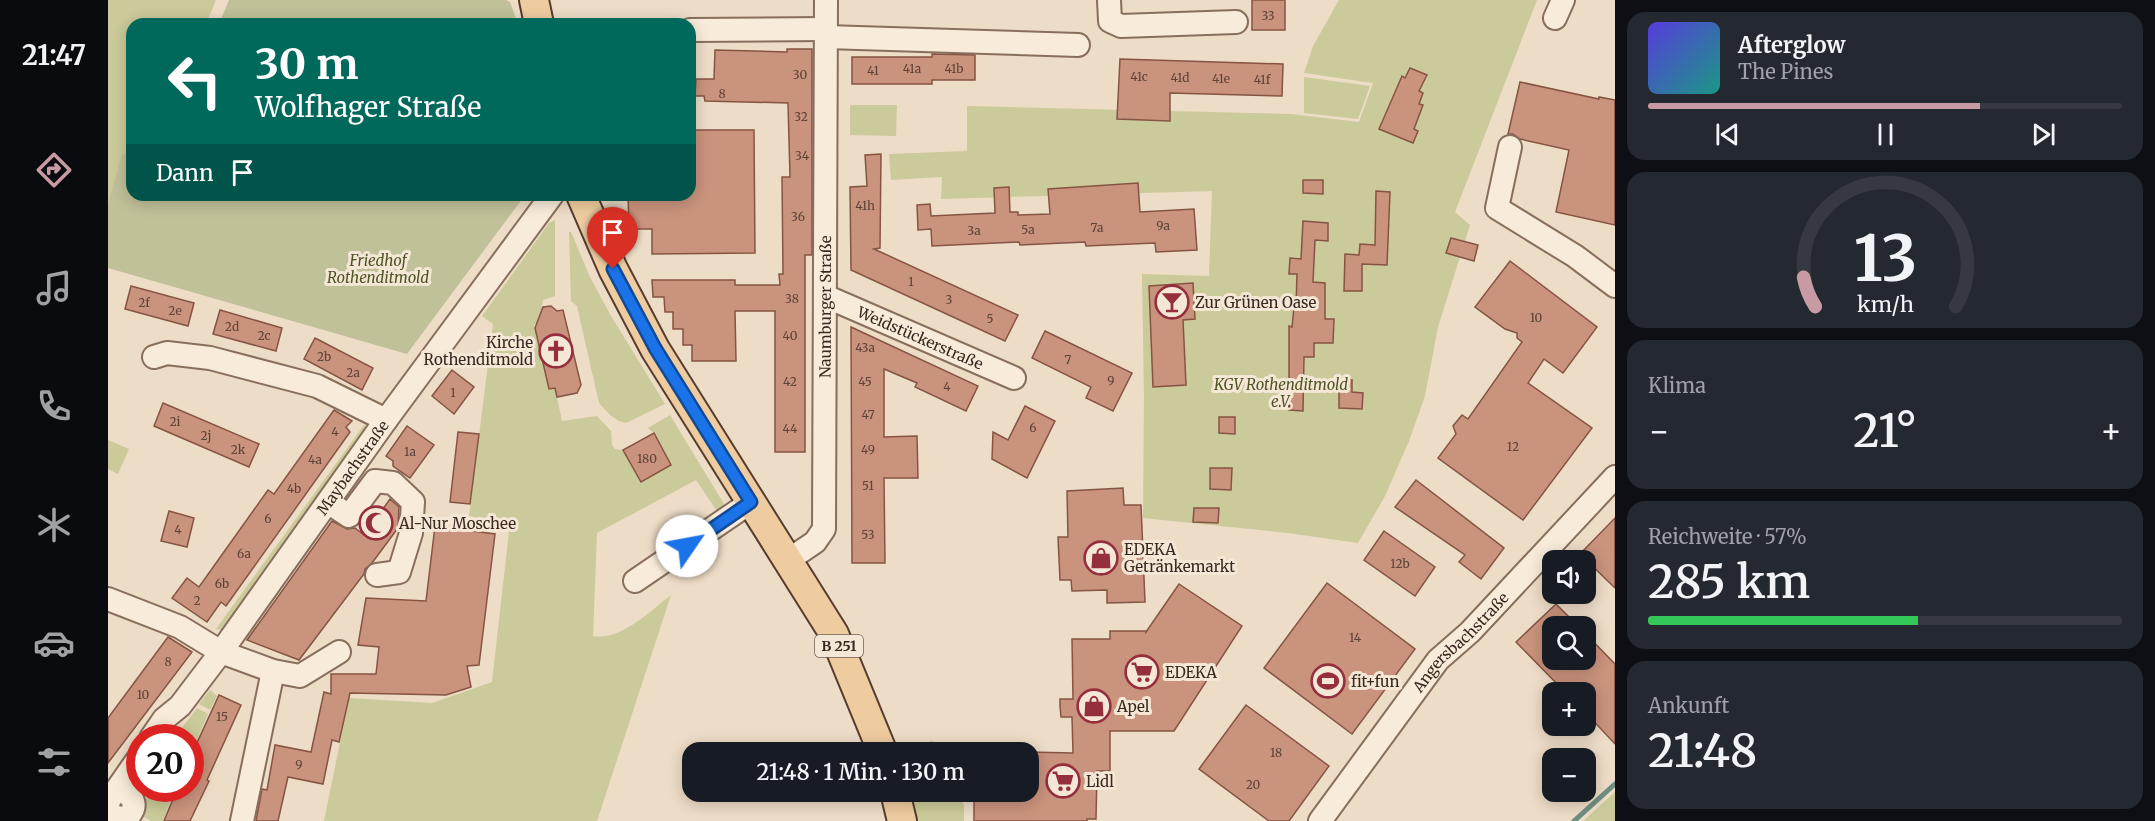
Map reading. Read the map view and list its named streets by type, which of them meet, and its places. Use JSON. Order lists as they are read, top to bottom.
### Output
{
  "streets": {
    "main road": ["B 251"],
    "street": [
      "Naumburger Straße",
      "Weidstückerstraße",
      "Maybachstraße",
      "Angersbachstraße"
    ]
  },
  "crossings": [
    ["Naumburger Straße", "Weidstückerstraße"],
    ["Naumburger Straße", "B 251"]
  ],
  "parks": ["Friedhof Rothenditmold", "KGV Rothenditmold e.V."],
  "places": {
    "bar": ["Zur Grünen Oase"],
    "church": ["Kirche Rothenditmold"],
    "mosque": ["Al-Nur Moschee"],
    "shop": ["EDEKA Getränkemarkt", "Apel"],
    "supermarket": ["EDEKA", "Lidl"],
    "sports": ["fit+fun"]
  },
  "house_numbers": [
    "33",
    "41a",
    "41b",
    "41",
    "30",
    "41c",
    "41d",
    "41e",
    "41f",
    "8",
    "32",
    "34",
    "41h",
    "36",
    "9a",
    "7a",
    "5a",
    "3a",
    "1",
    "38",
    "3",
    "2f",
    "2e",
    "10",
    "5",
    "2d",
    "2c",
    "40",
    "43a",
    "2b",
    "7",
    "2a",
    "9",
    "42",
    "45",
    "4",
    "1",
    "47",
    "2i",
    "6",
    "44",
    "4",
    "2j",
    "12",
    "2k",
    "49",
    "1a",
    "180",
    "4a",
    "51",
    "4b",
    "6",
    "4",
    "53",
    "6a",
    "12b",
    "6b",
    "2",
    "14",
    "8",
    "10",
    "15",
    "18",
    "9",
    "20"
  ],
  "page": {
    "tabs": "21:47",
    "turn": ["30 m", "Wolfhager Straße"],
    "song": ["Afterglow", "The Pines"],
    "then": "Dann",
    "tile": [
      "Klima",
      ["Reichweite · 57%", "285 km"],
      ["Ankunft", "21:48"]
    ],
    "heat": ["−", "21°", "+"],
    "map_buttons": ["+", "−"],
    "limit": "20",
    "trip": "21:48 · 1 Min. · 130 m",
    "gauge": ["13", "km/h"]
  }
}
